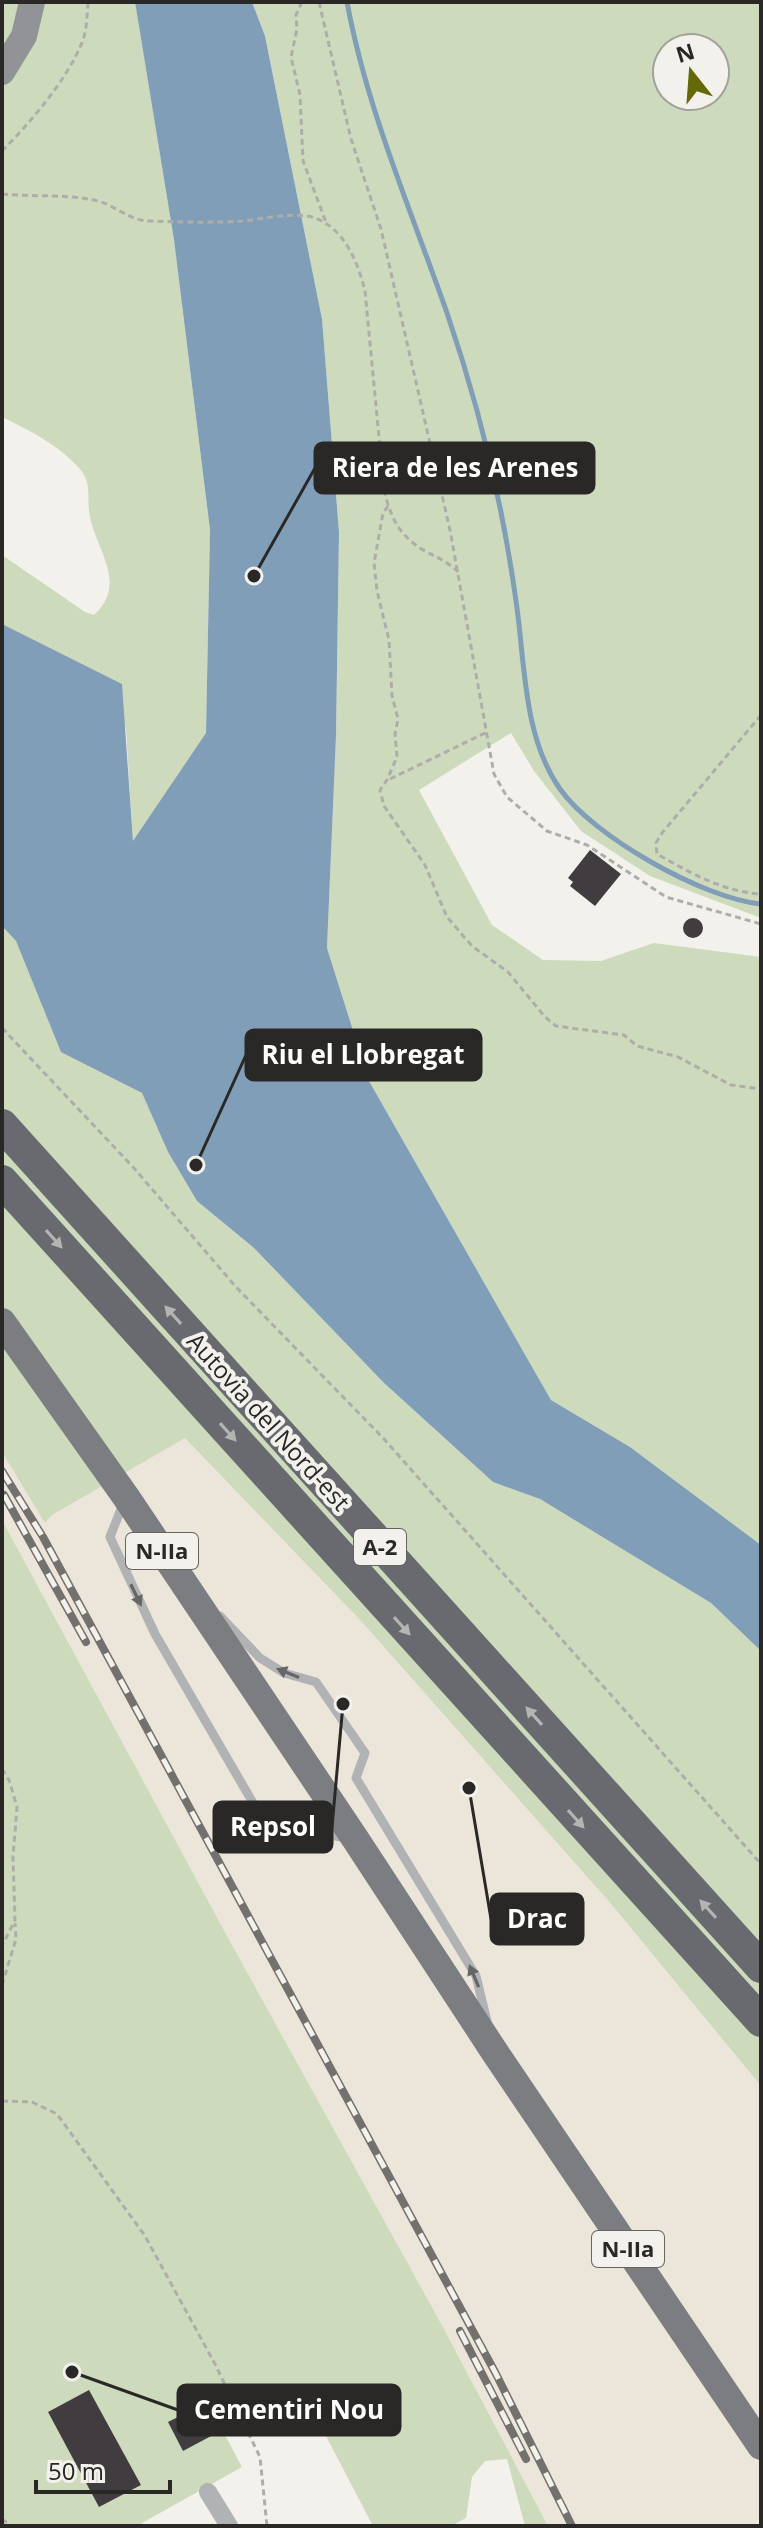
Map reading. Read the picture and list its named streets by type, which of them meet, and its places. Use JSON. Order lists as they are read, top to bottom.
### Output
{
  "streets": {
    "highway": ["Autovia del Nord-est", "A-2"],
    "main road": ["N-IIa"]
  },
  "places": [
    "Riera de les Arenes",
    "Riu el Llobregat",
    "Repsol",
    "Drac",
    "Cementiri Nou"
  ],
  "scale_bar": "50 m",
  "north": "top"
}
